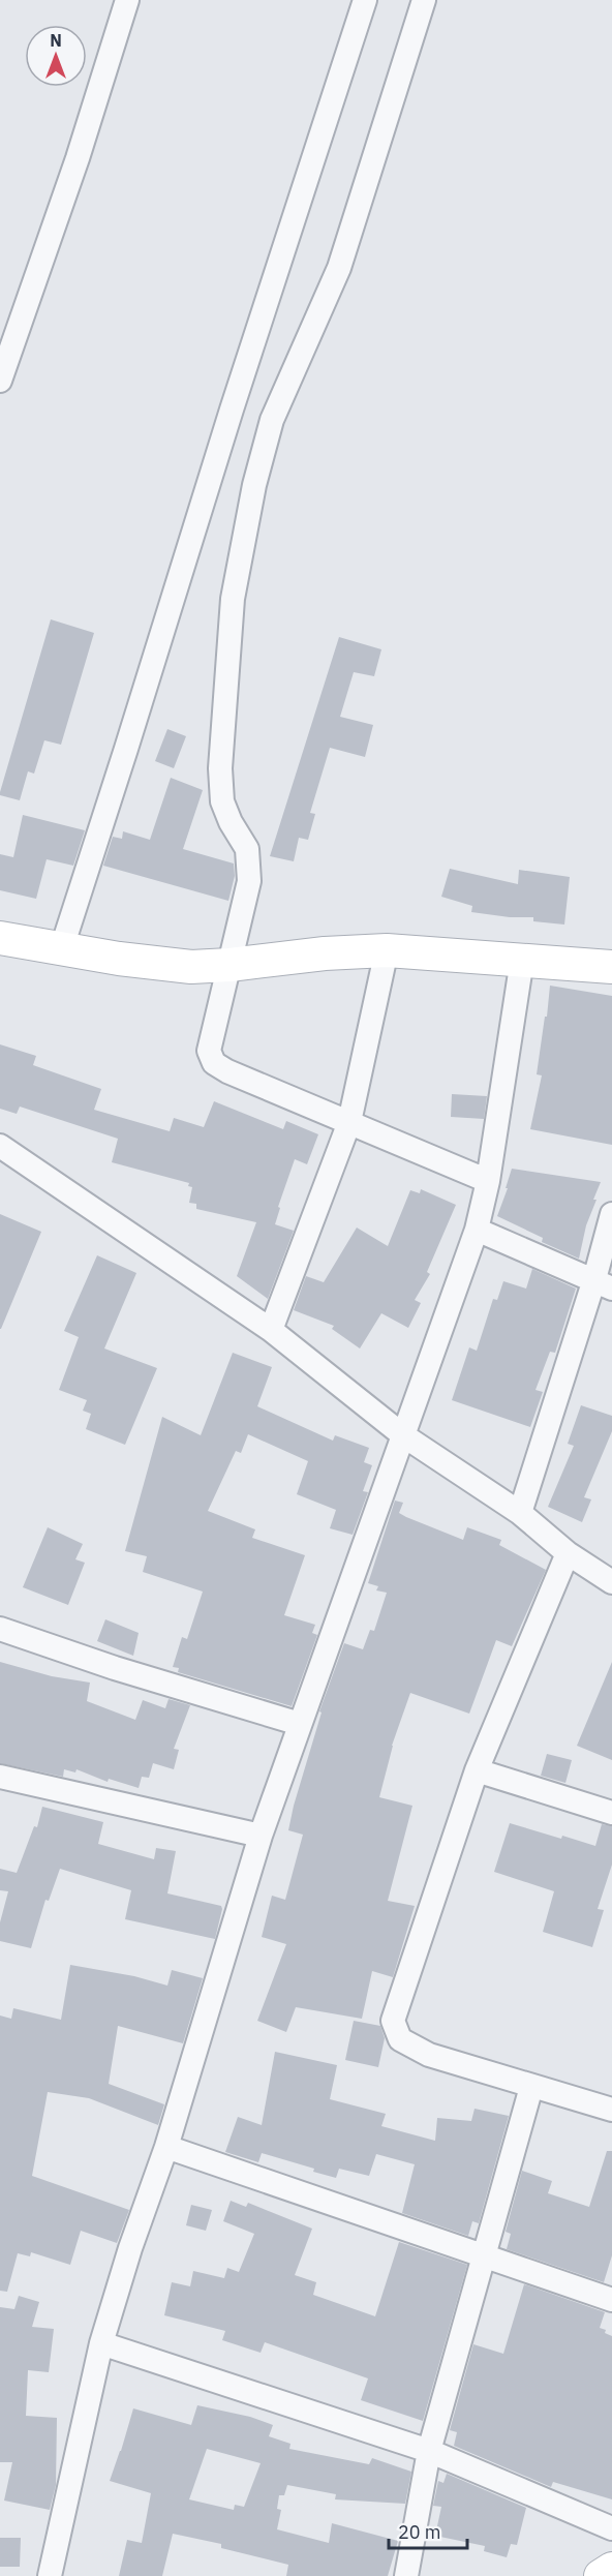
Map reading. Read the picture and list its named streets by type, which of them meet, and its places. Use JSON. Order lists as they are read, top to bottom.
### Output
{
  "scale_bar": "20 m",
  "north": "top"
}
